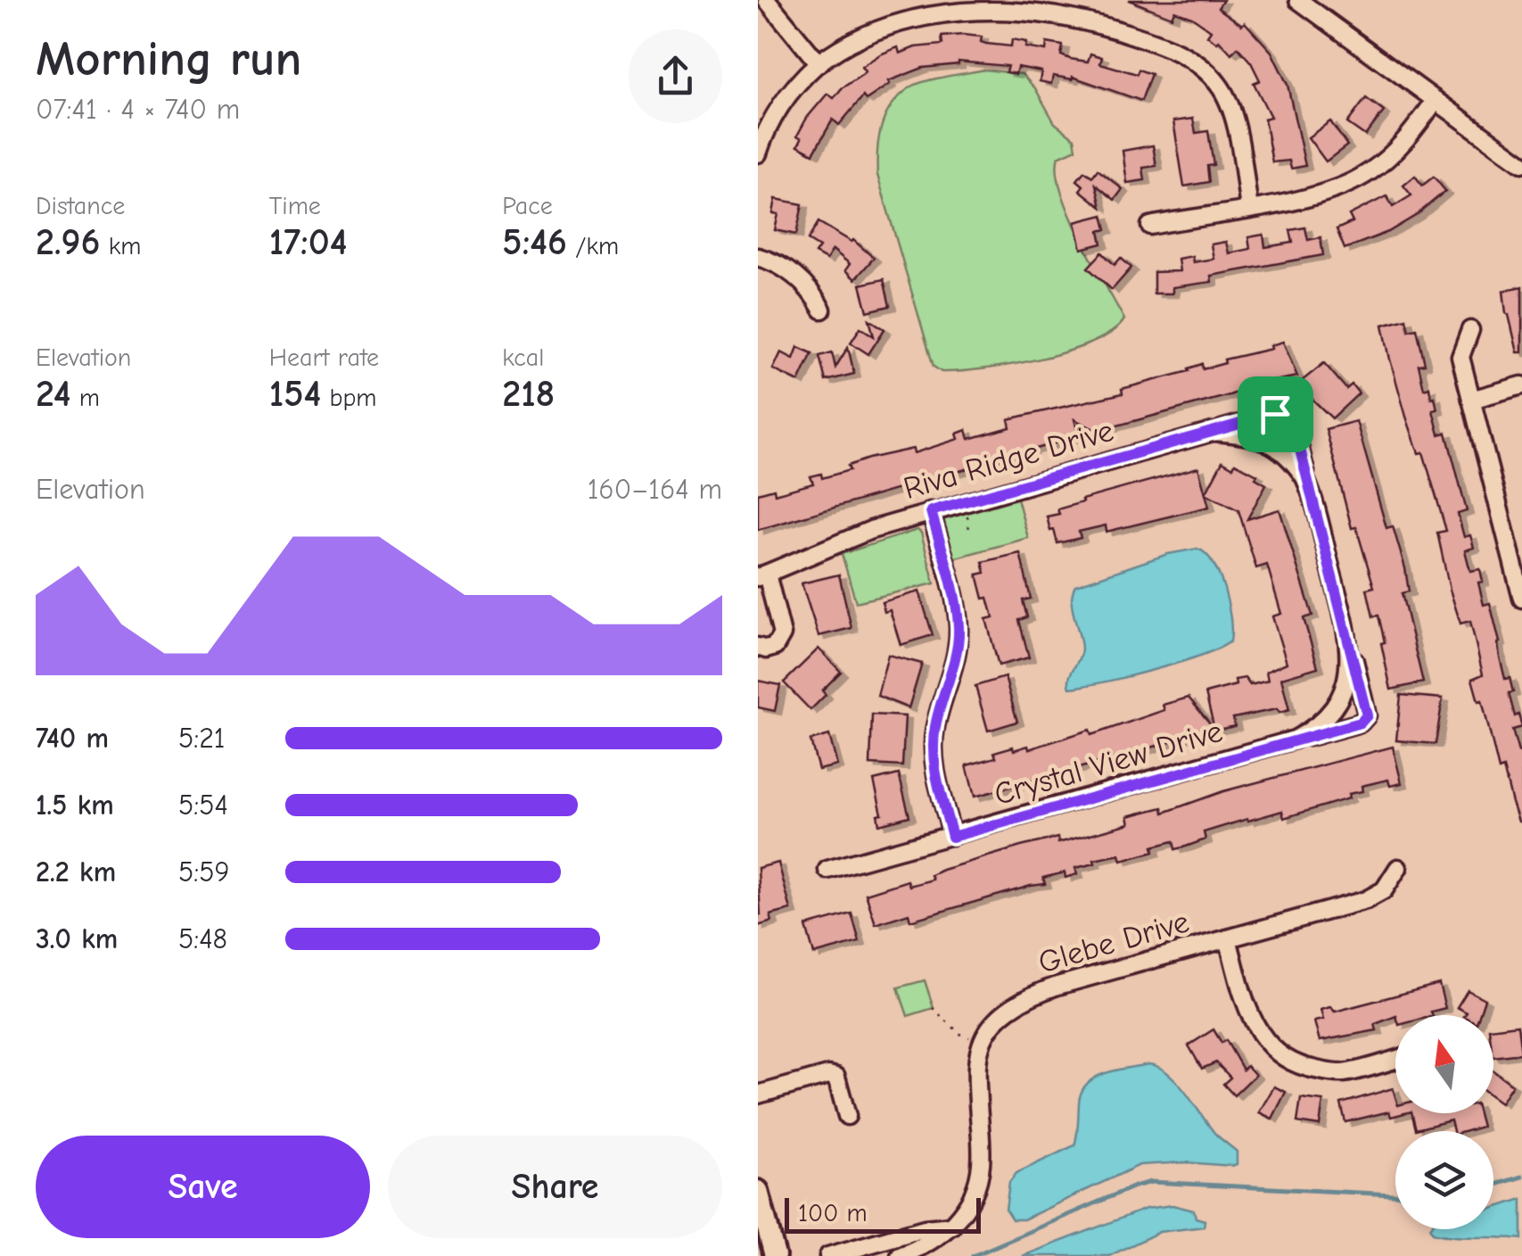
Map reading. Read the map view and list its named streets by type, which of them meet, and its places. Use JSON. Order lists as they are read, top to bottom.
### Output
{
  "streets": {
    "street": ["Riva Ridge Drive", "Crystal View Drive", "Glebe Drive"]
  },
  "scale_bar": "100 m",
  "north": "top",
  "page": {
    "heading": ["Morning run", "07:41 · 4 × 740 m"],
    "stats": [
      ["Distance", "2.96 km"],
      ["Time", "17:04"],
      ["Pace", "5:46 /km"],
      ["Elevation", "24 m"],
      ["Heart rate", "154 bpm"],
      ["kcal", "218"]
    ],
    "chart": ["Elevation", "160–164 m"],
    "list": [
      {
        "name": "740 m",
        "note": "5:21"
      },
      {
        "name": "1.5 km",
        "note": "5:54"
      },
      {
        "name": "2.2 km",
        "note": "5:59"
      },
      {
        "name": "3.0 km",
        "note": "5:48"
      }
    ],
    "buttons": ["Save", "Share"],
    "scale": "100 m"
  }
}
